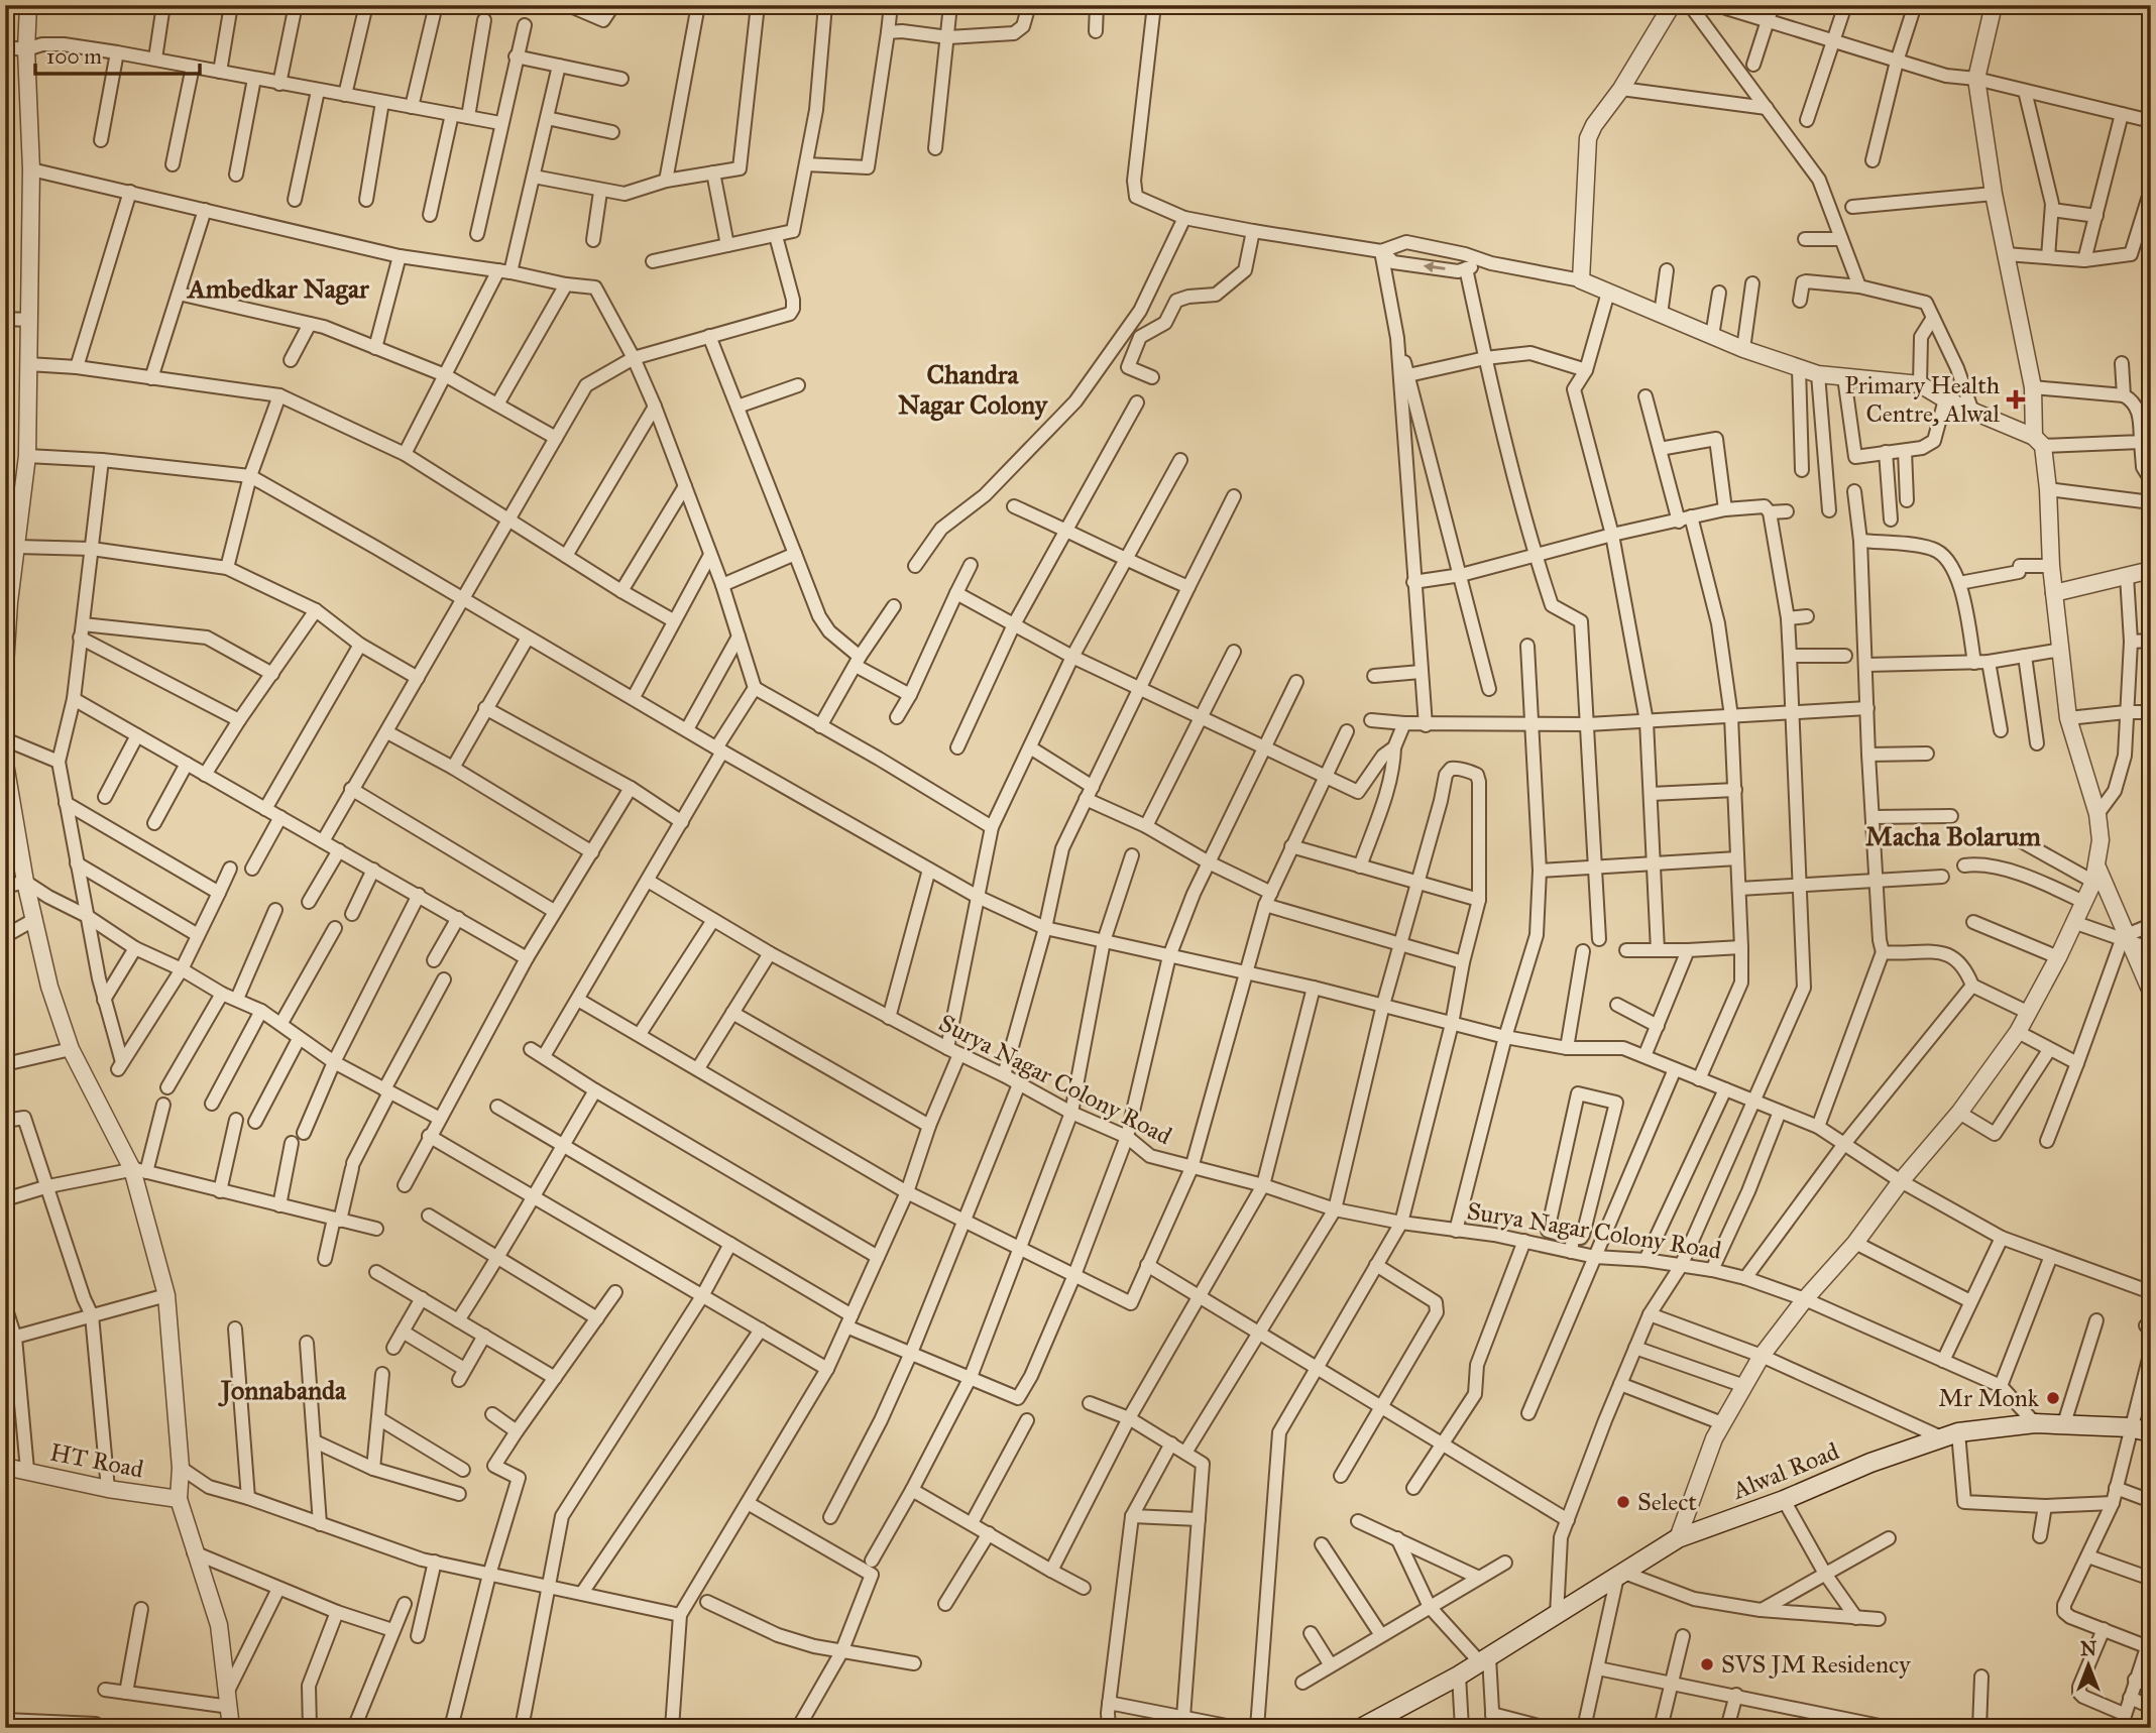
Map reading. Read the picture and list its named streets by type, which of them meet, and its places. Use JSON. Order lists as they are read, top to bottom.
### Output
{
  "streets": {
    "main road": ["Alwal Road"],
    "street": ["Surya Nagar Colony Road", "HT Road"]
  },
  "districts": [
    "Ambedkar Nagar",
    "Chandra Nagar Colony",
    "Macha Bolarum",
    "Jonnabanda"
  ],
  "places": {
    "health": ["Primary Health Centre, Alwal"],
    "other": ["Mr Monk", "Select", "SVS JM Residency"]
  },
  "scale_bar": "100 m",
  "north": "top"
}
